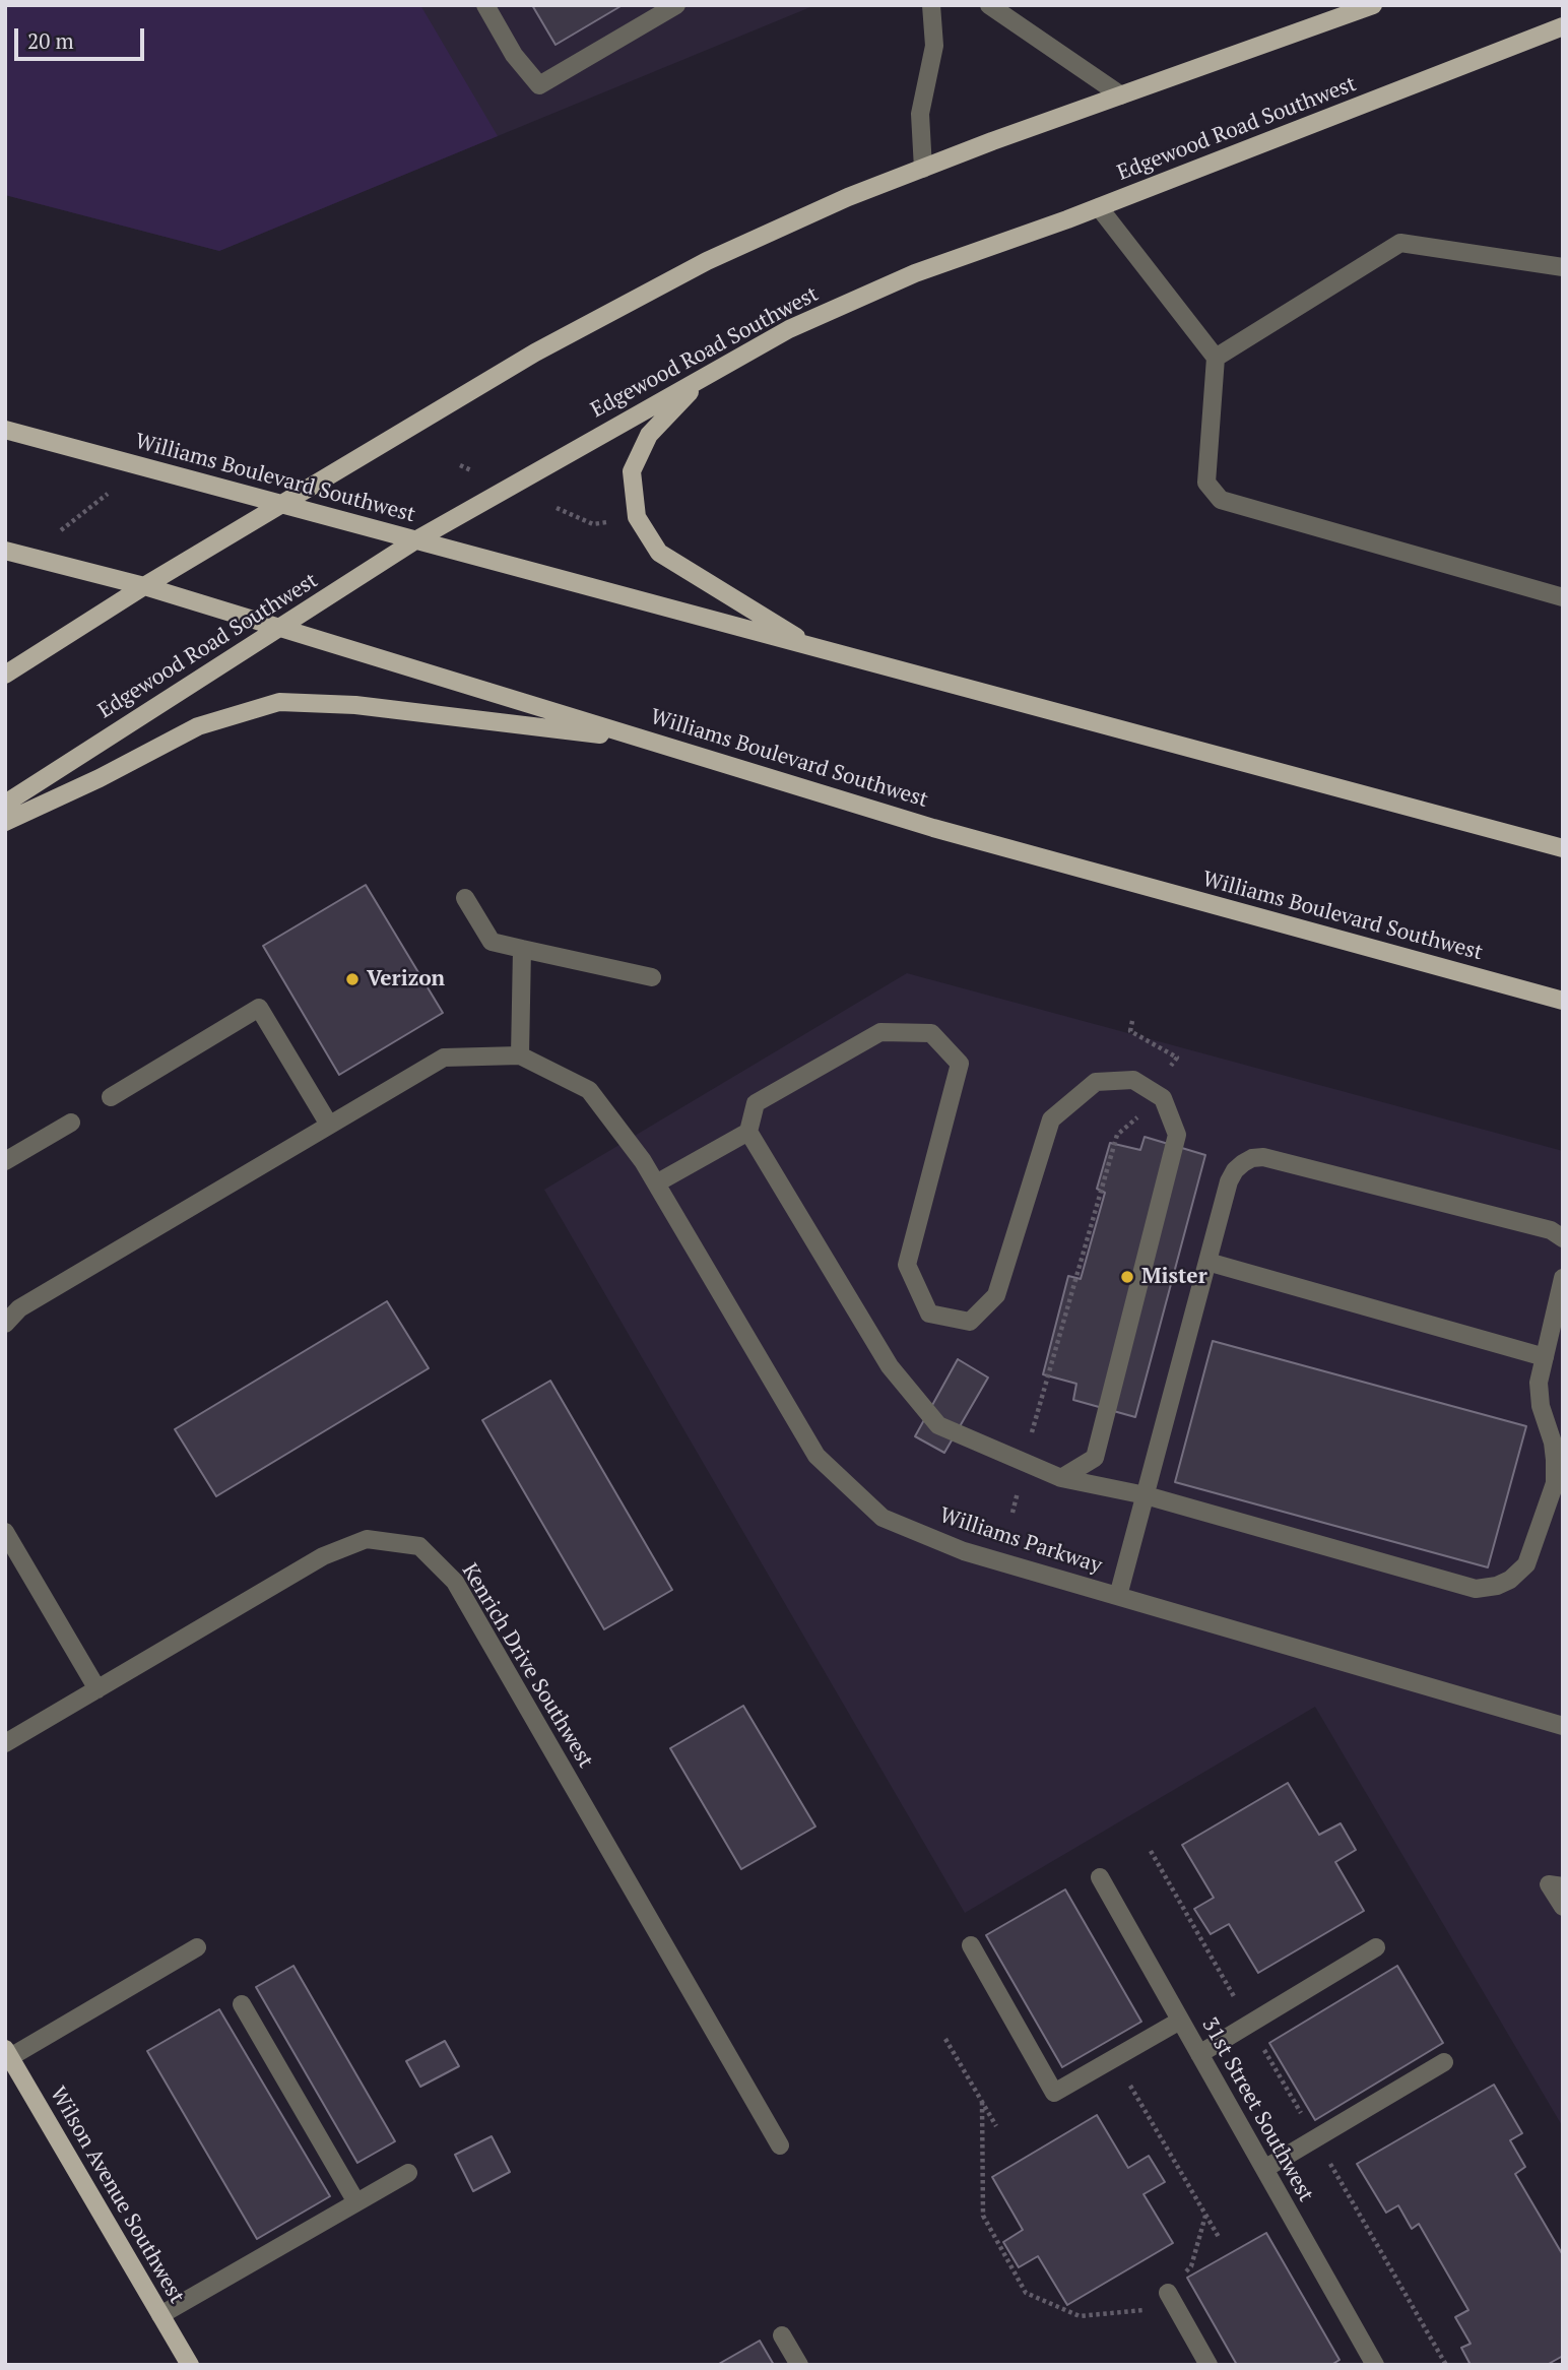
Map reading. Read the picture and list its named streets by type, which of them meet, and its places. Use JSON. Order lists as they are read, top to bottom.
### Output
{
  "streets": {
    "main road": ["Edgewood Road Southwest", "Williams Boulevard Southwest", "Wilson Avenue Southwest"],
    "street": ["Williams Parkway", "Kenrich Drive Southwest", "31st Street Southwest"]
  },
  "crossings": [
    ["Edgewood Road Southwest", "Williams Boulevard Southwest"]
  ],
  "places": ["Verizon", "Mister"],
  "scale_bar": "20 m"
}
